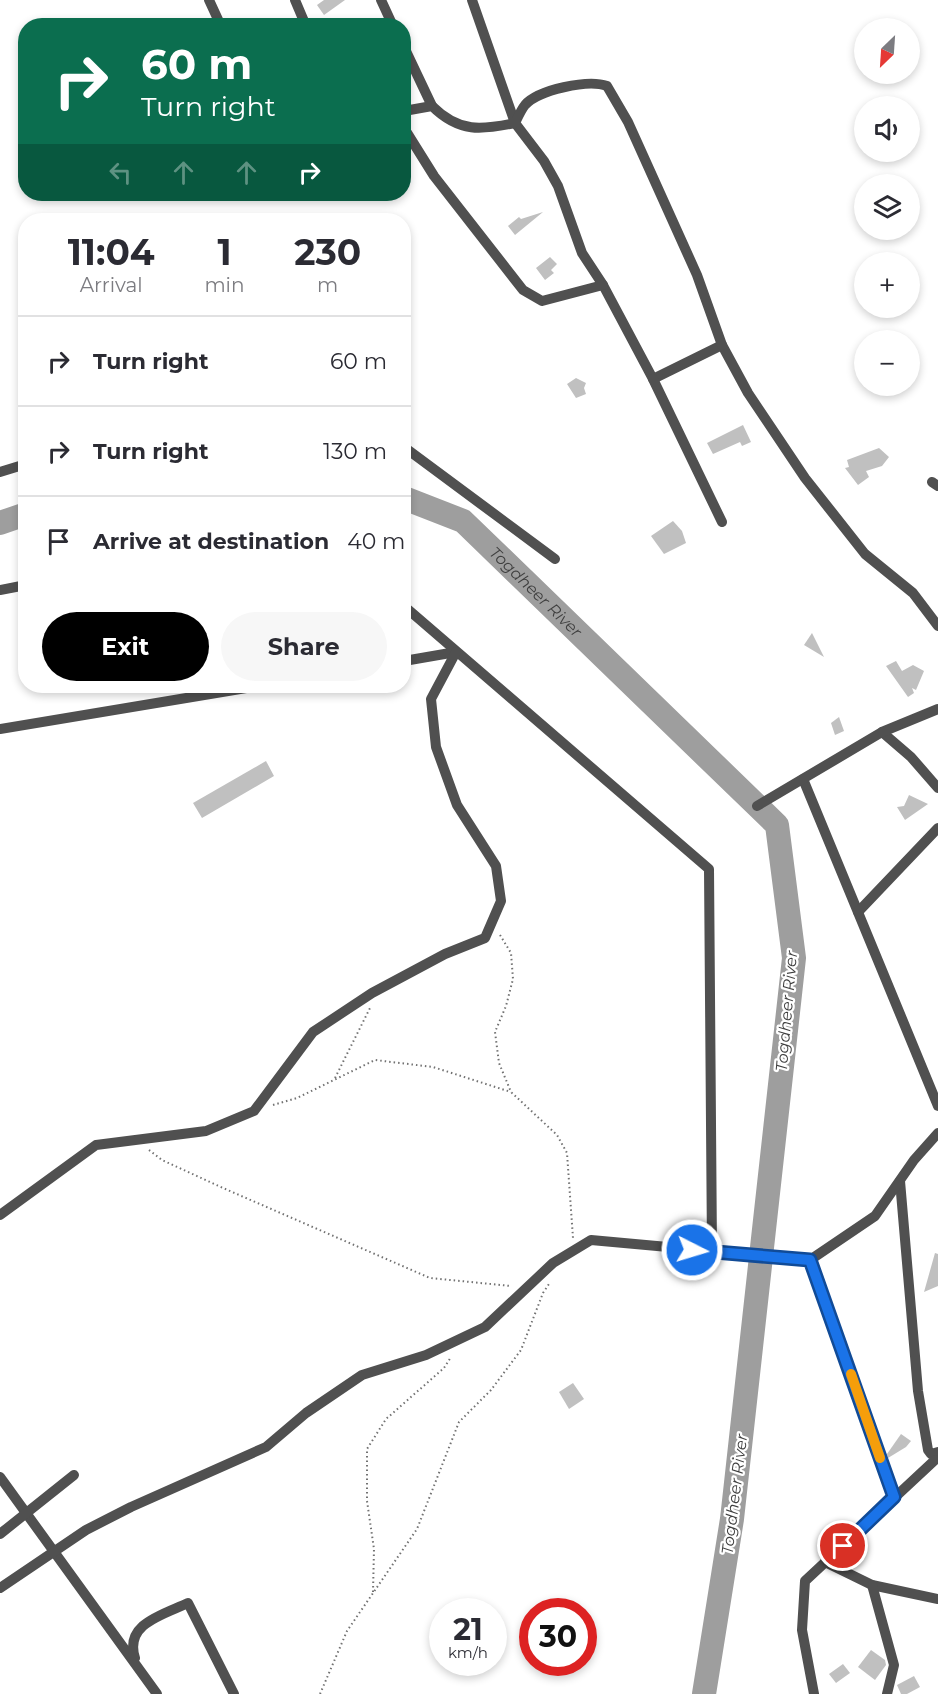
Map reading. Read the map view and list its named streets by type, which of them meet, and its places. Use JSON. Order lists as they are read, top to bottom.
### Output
{
  "water": ["Togdheer River"],
  "north": "bottom left",
  "page": {
    "map_buttons": ["+", "−"],
    "turn": ["60 m", "Turn right"],
    "eta": [
      "11:04",
      "Arrival",
      "1",
      "min",
      "230",
      "m"
    ],
    "list": [
      {
        "name": "Turn right",
        "value": "60 m"
      },
      {
        "name": "Turn right",
        "value": "130 m"
      },
      {
        "name": "Arrive at destination",
        "value": "40 m"
      }
    ],
    "buttons": ["Exit", "Share"],
    "speed": "21 km/h",
    "limit": "30"
  }
}
